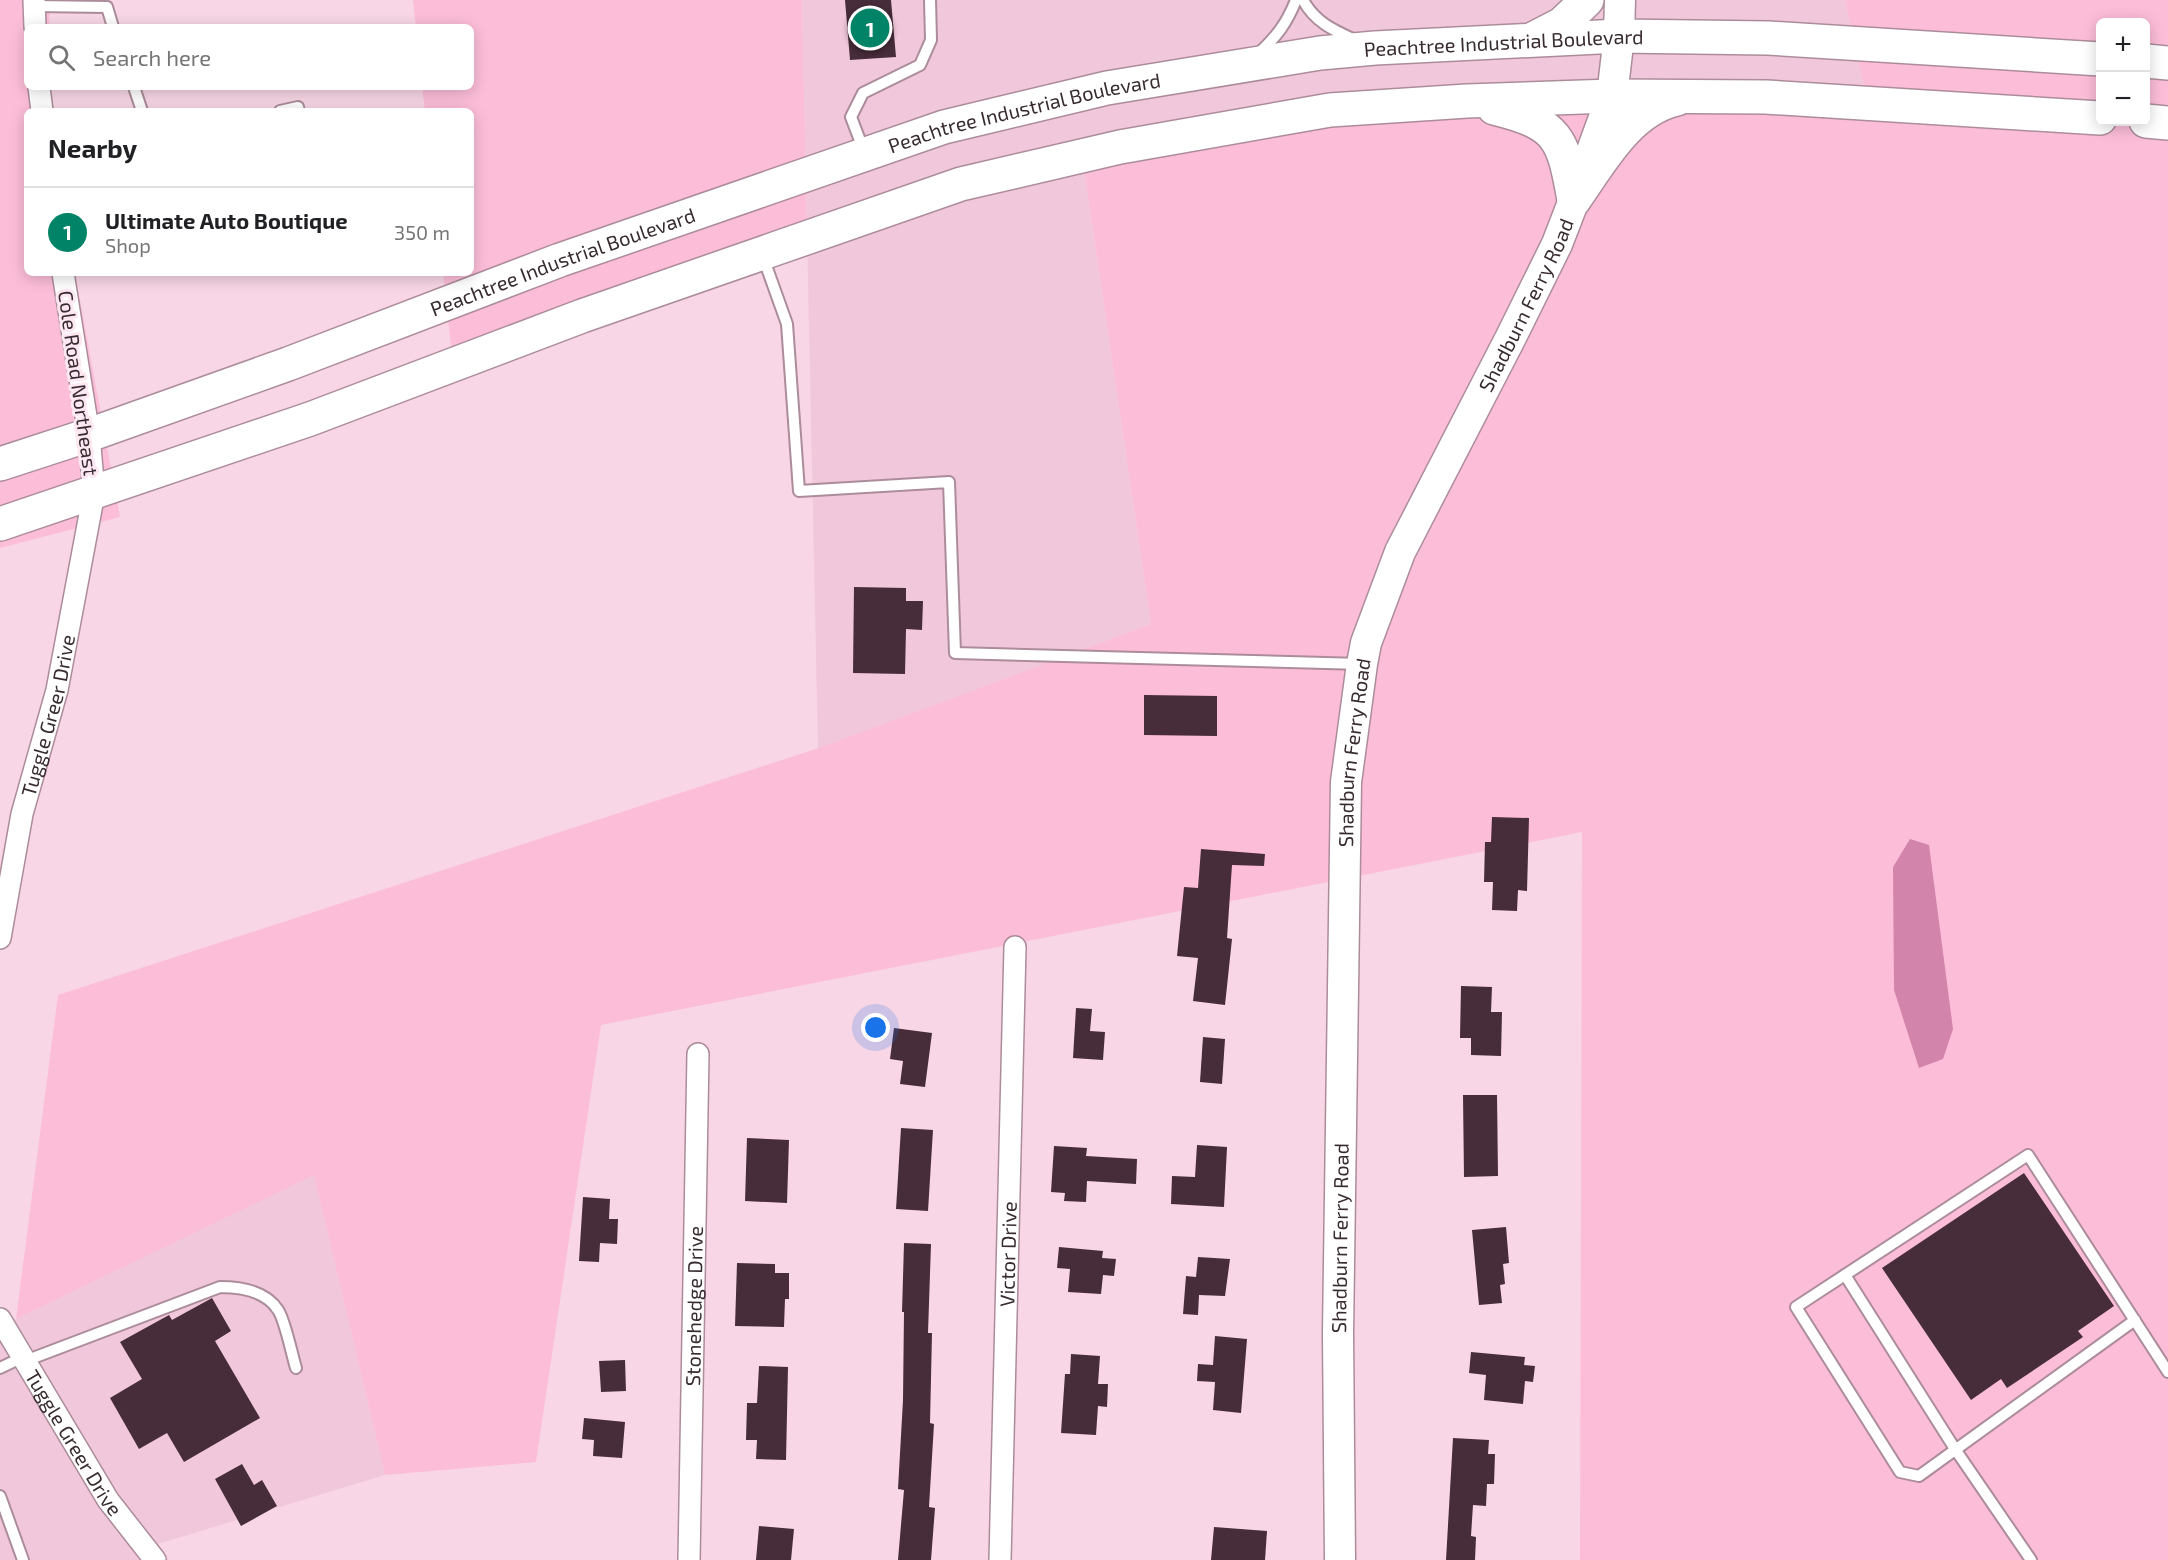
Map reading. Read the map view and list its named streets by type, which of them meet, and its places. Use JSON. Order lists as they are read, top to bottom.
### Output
{
  "streets": {
    "main road": ["Peachtree Industrial Boulevard"],
    "street": [
      "Shadburn Ferry Road",
      "Cole Road Northeast",
      "Tuggle Greer Drive",
      "Victor Drive",
      "Stonehedge Drive"
    ]
  },
  "crossings": [
    ["Peachtree Industrial Boulevard", "Shadburn Ferry Road"],
    ["Peachtree Industrial Boulevard", "Cole Road Northeast"],
    ["Cole Road Northeast", "Tuggle Greer Drive"]
  ],
  "page": {
    "pins": "1",
    "map_buttons": ["+", "−"],
    "search": "Search here",
    "heading": "Nearby",
    "list": [
      {
        "mark": "1",
        "name": "Ultimate Auto Boutique",
        "note": "Shop",
        "value": "350 m"
      }
    ]
  }
}
